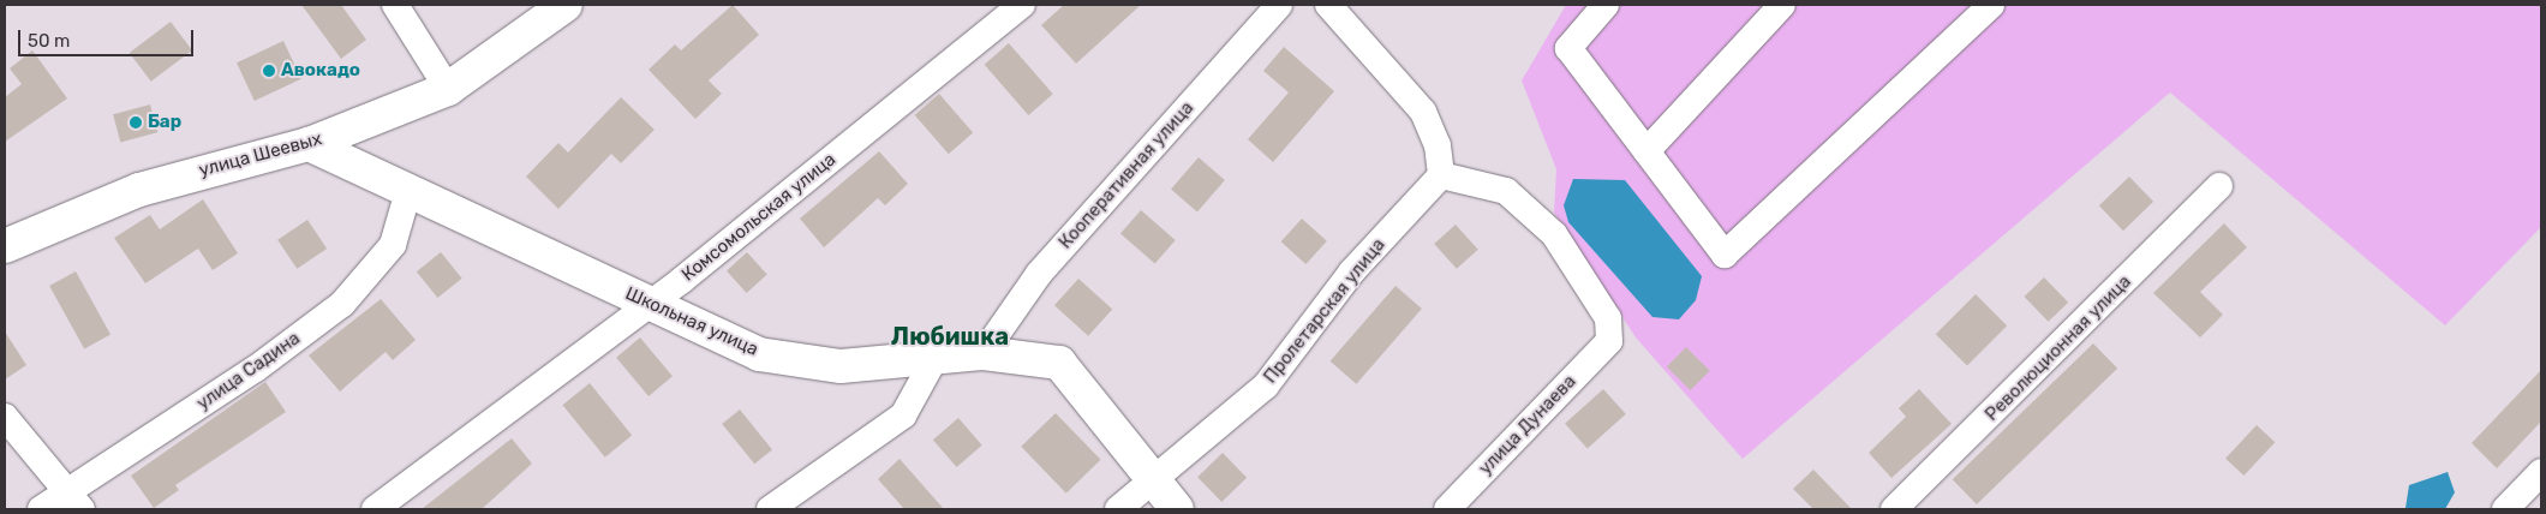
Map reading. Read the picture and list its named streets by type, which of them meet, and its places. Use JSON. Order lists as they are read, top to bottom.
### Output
{
  "streets": {
    "street": [
      "улица Шеевых",
      "Кооперативная улица",
      "Комсомольская улица",
      "Пролетарская улица",
      "Школьная улица",
      "Революционная улица",
      "улица Садина",
      "улица Дунаева"
    ]
  },
  "crossings": [
    ["улица Шеевых", "Школьная улица"],
    ["Кооперативная улица", "Школьная улица"],
    ["Комсомольская улица", "Школьная улица"],
    ["Пролетарская улица", "Школьная улица"],
    ["Пролетарская улица", "улица Дунаева"],
    ["Школьная улица", "улица Садина"]
  ],
  "districts": ["Любишка"],
  "places": ["Авокадо", "Бар"],
  "scale_bar": "50 m"
}
